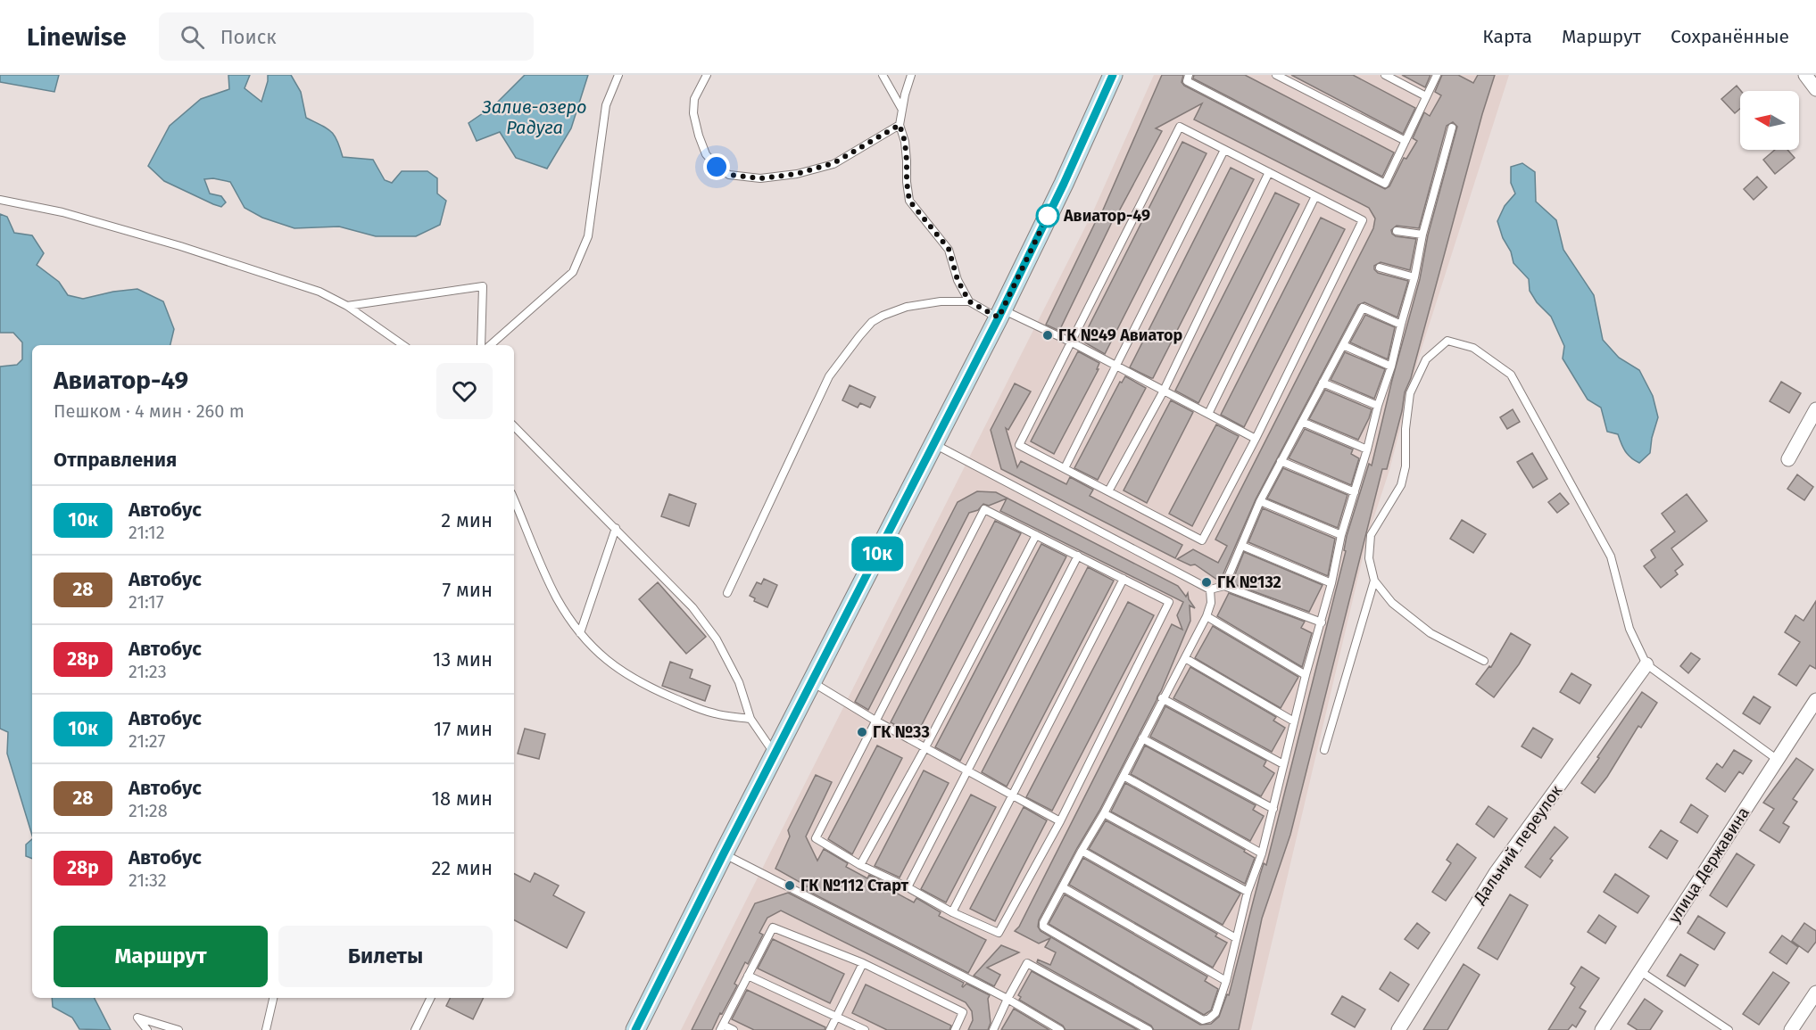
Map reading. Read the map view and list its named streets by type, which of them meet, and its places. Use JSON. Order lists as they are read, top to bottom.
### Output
{
  "streets": {
    "street": ["Дальний переулок", "улица Державина"]
  },
  "water": ["Залив-озеро Радуга"],
  "places": [
    "Авиатор-49",
    "ГК №49 Авиатор",
    "ГК №132",
    "ГК №33",
    "ГК №112 Старт"
  ],
  "lines": ["bus line 10к"],
  "north": "left",
  "page": {
    "header": "Linewise",
    "search": "Поиск",
    "nav": ["Карта", "Маршрут", "Сохранённые"],
    "on_map": "10к",
    "heading": [
      ["Авиатор-49", "Пешком · 4 мин · 260 m"],
      "Отправления"
    ],
    "list": [
      {
        "mark": "10к",
        "name": "Автобус",
        "note": "21:12",
        "value": "2 мин"
      },
      {
        "mark": "28",
        "name": "Автобус",
        "note": "21:17",
        "value": "7 мин"
      },
      {
        "mark": "28р",
        "name": "Автобус",
        "note": "21:23",
        "value": "13 мин"
      },
      {
        "mark": "10к",
        "name": "Автобус",
        "note": "21:27",
        "value": "17 мин"
      },
      {
        "mark": "28",
        "name": "Автобус",
        "note": "21:28",
        "value": "18 мин"
      },
      {
        "mark": "28р",
        "name": "Автобус",
        "note": "21:32",
        "value": "22 мин"
      }
    ],
    "buttons": ["Маршрут", "Билеты"]
  }
}
